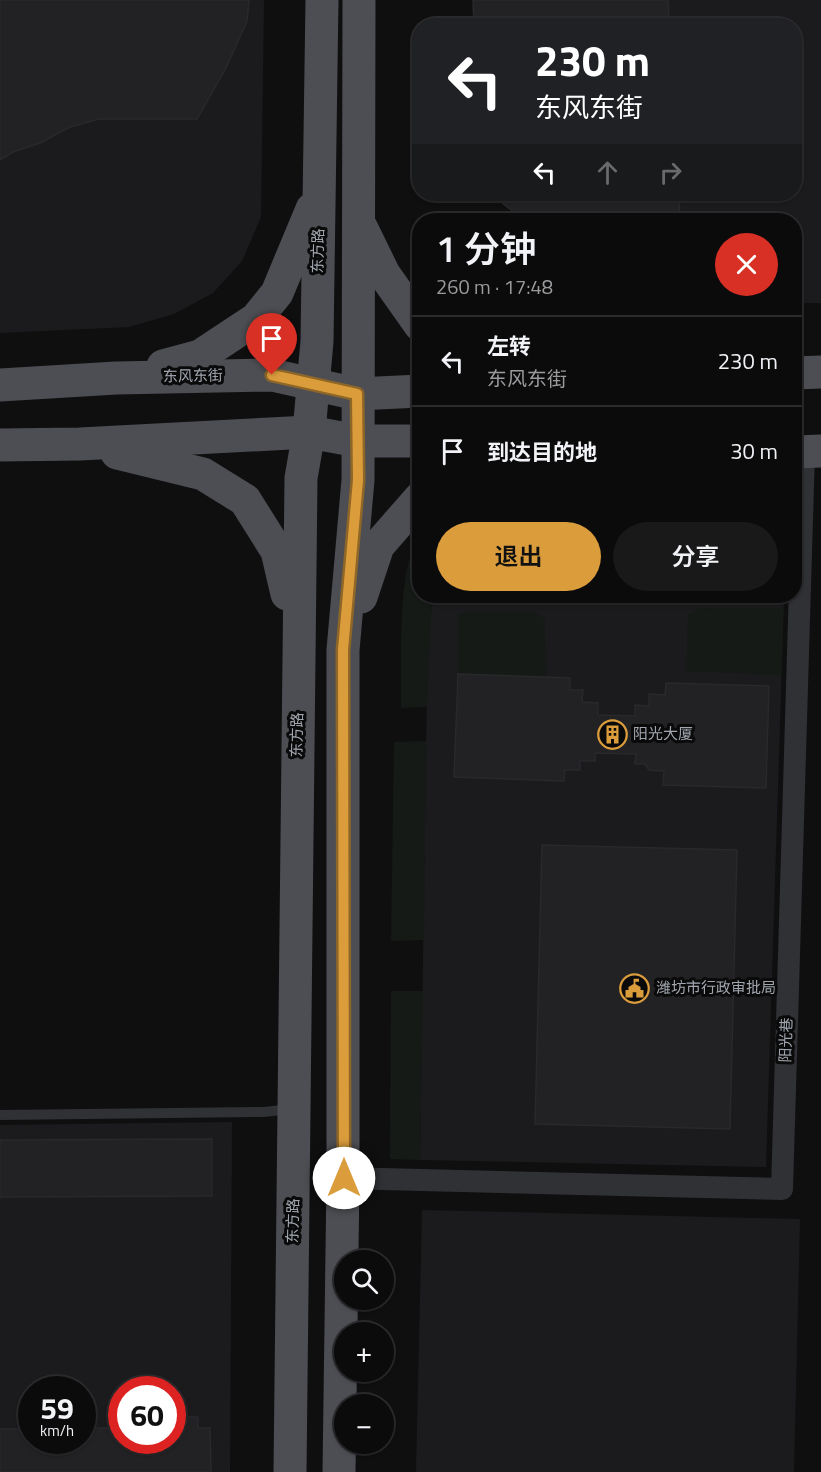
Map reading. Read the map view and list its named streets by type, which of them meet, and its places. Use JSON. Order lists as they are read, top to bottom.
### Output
{
  "streets": {
    "main road": ["东方路", "东风东街"],
    "street": ["阳光巷"]
  },
  "crossings": [
    ["东方路", "东风东街"]
  ],
  "places": {
    "building": ["阳光大厦"],
    "public building": ["潍坊市行政审批局"]
  },
  "page": {
    "turn": ["230 m", "东风东街"],
    "heading": ["1 分钟", "260 m · 17:48"],
    "list": [
      {
        "name": "左转",
        "note": "东风东街",
        "value": "230 m"
      },
      {
        "name": "到达目的地",
        "value": "30 m"
      }
    ],
    "buttons": ["退出", "分享"],
    "map_buttons": ["+", "−"],
    "speed": "59 km/h",
    "limit": "60"
  }
}
